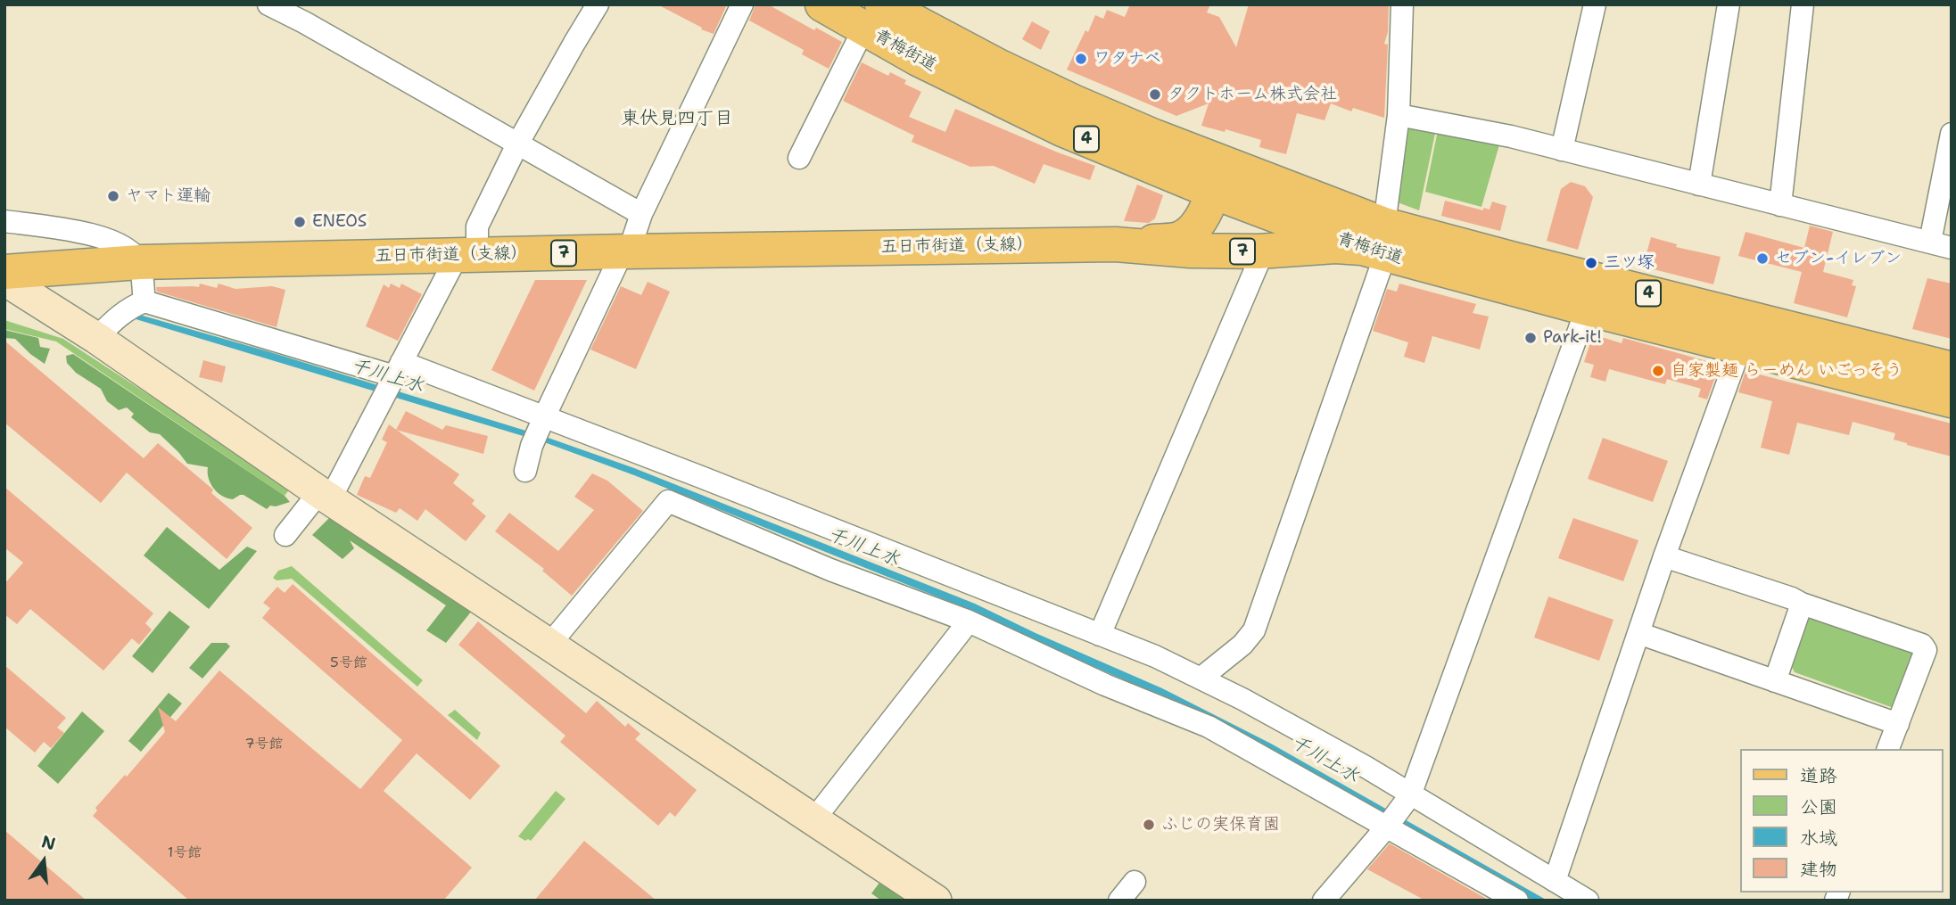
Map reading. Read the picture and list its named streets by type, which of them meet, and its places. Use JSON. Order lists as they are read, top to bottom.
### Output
{
  "streets": {
    "main road": [
      "青梅街道",
      "4",
      "五日市街道（支線）",
      "7"
    ]
  },
  "crossings": [
    ["青梅街道", "五日市街道（支線）"]
  ],
  "districts": ["東伏見四丁目"],
  "water": ["千川上水"],
  "places": [
    "ワタナベ",
    "タクトホーム株式会社",
    "ヤマト運輸",
    "ENEOS",
    "セブン-イレブン",
    "三ツ塚",
    "Park-it!",
    "自家製麺 らーめん いごっそう",
    "ふじの実保育園"
  ],
  "house_numbers": ["5号館", "7号館", "1号館"],
  "legend": [
    "道路",
    "公園",
    "水域",
    "建物"
  ],
  "north": "top"
}
